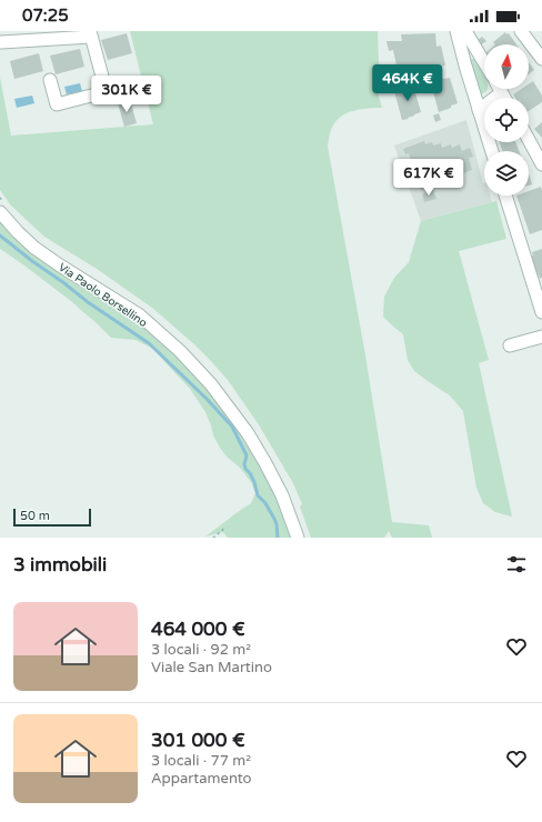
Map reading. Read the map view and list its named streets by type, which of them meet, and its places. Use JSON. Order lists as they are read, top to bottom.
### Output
{
  "streets": {
    "street": ["Via Paolo Borsellino"]
  },
  "scale_bar": "50 m",
  "north": "top",
  "page": {
    "status": "07:25",
    "price": ["464K €", "301K €", "617K €"],
    "scale": "50 m",
    "heading": "3 immobili",
    "list": [
      {
        "name": "464 000 €",
        "note": "3 locali · 92 m² · Viale San Martino"
      },
      {
        "name": "301 000 €",
        "note": "3 locali · 77 m² · Appartamento"
      }
    ]
  }
}
